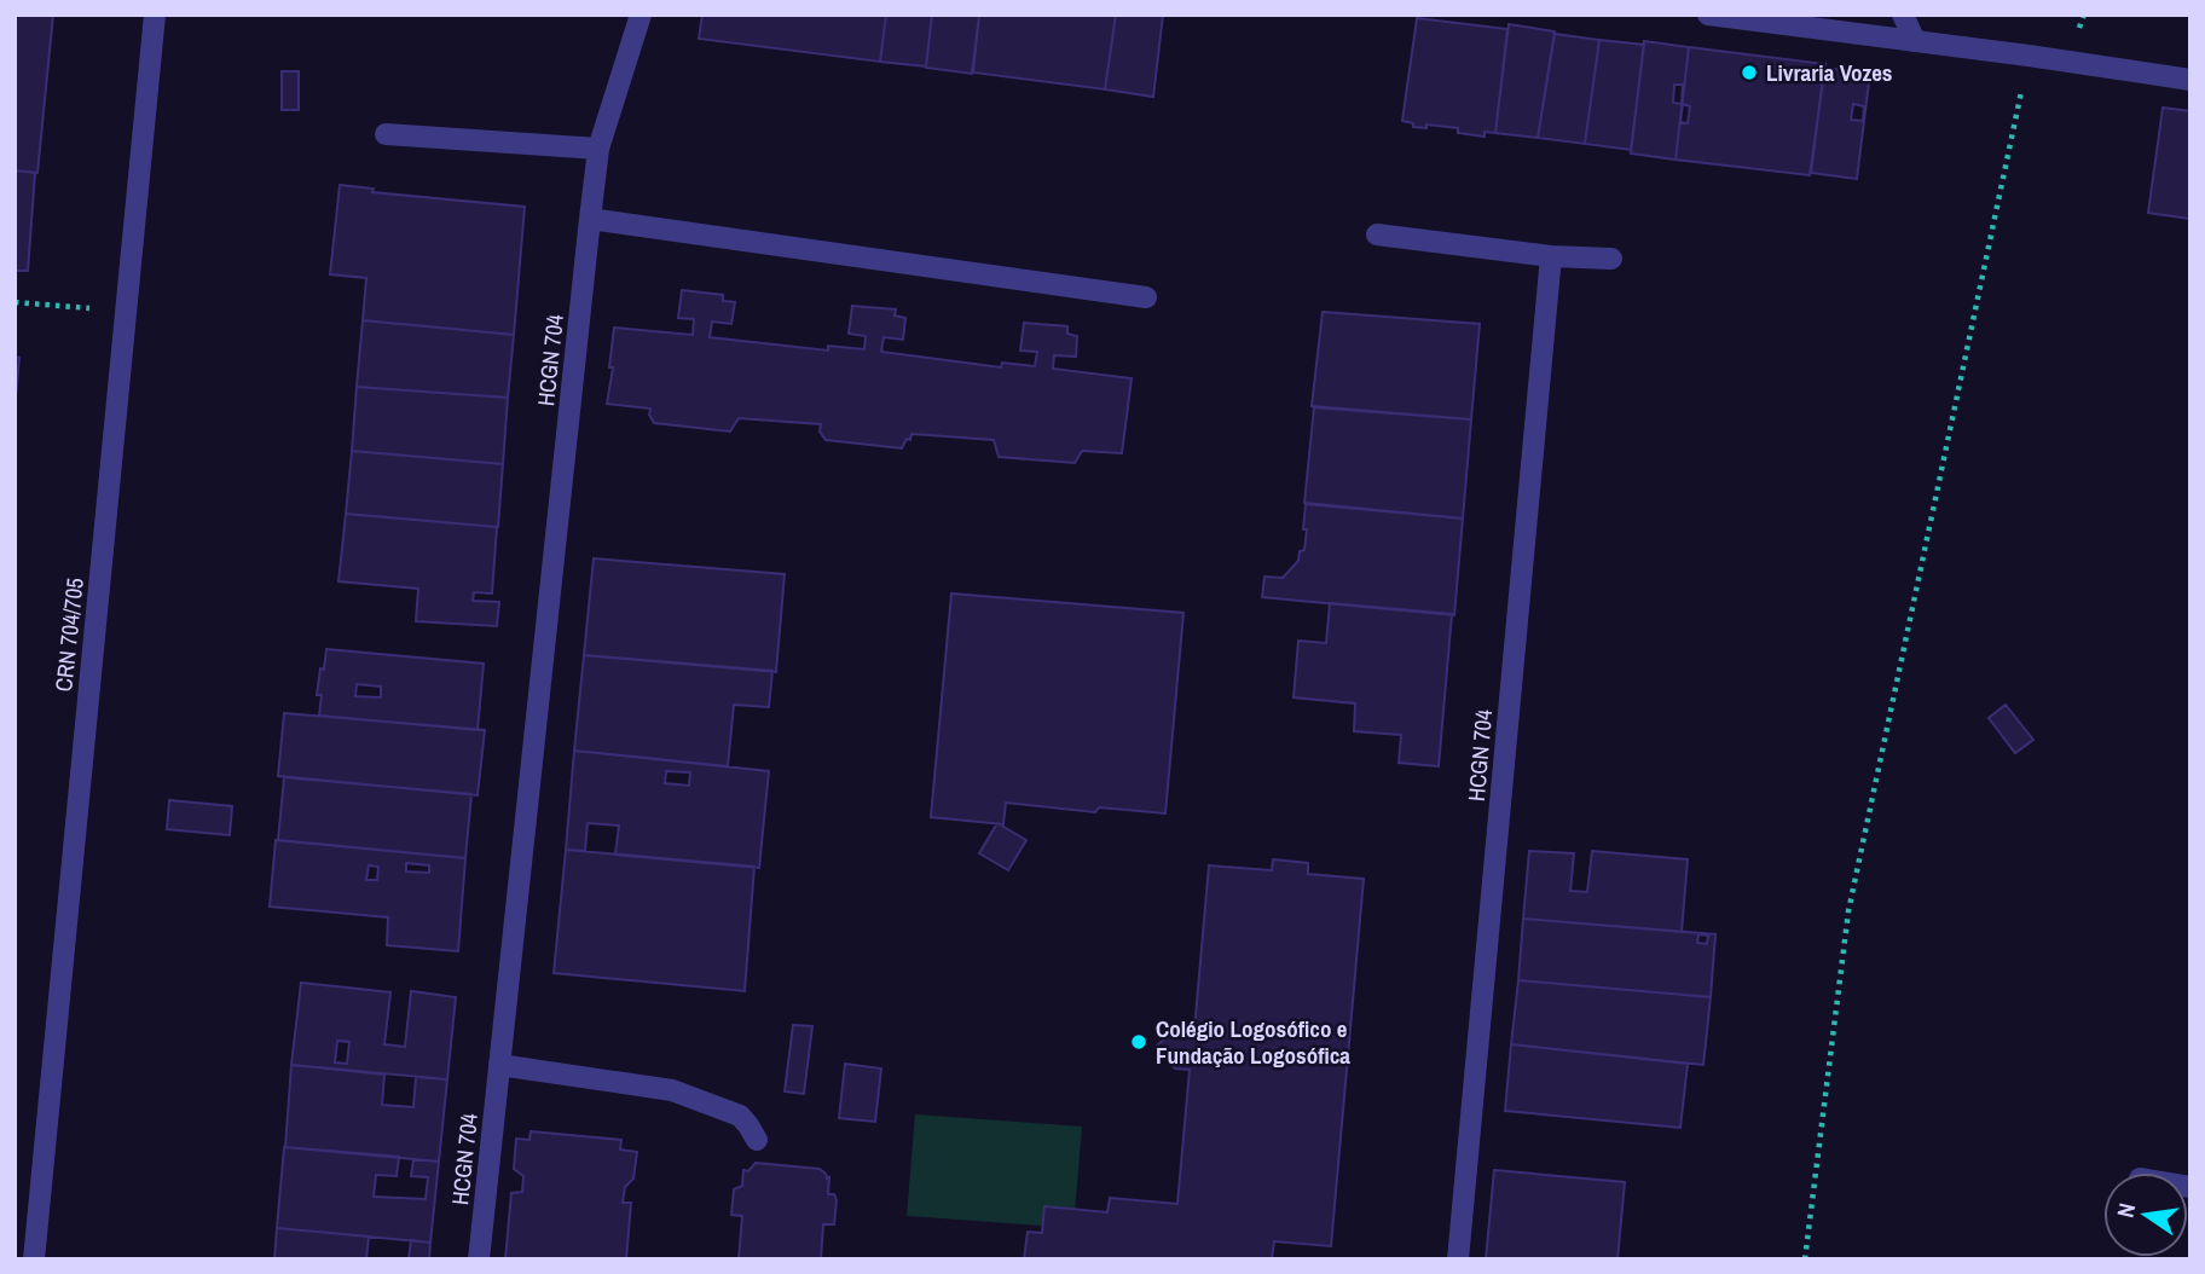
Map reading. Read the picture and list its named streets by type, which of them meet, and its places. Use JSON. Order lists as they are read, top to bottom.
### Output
{
  "streets": {
    "street": ["HCGN 704", "CRN 704/705"]
  },
  "places": ["Livraria Vozes", "Colégio Logosófico e Fundação Logosófica"],
  "north": "left"
}
